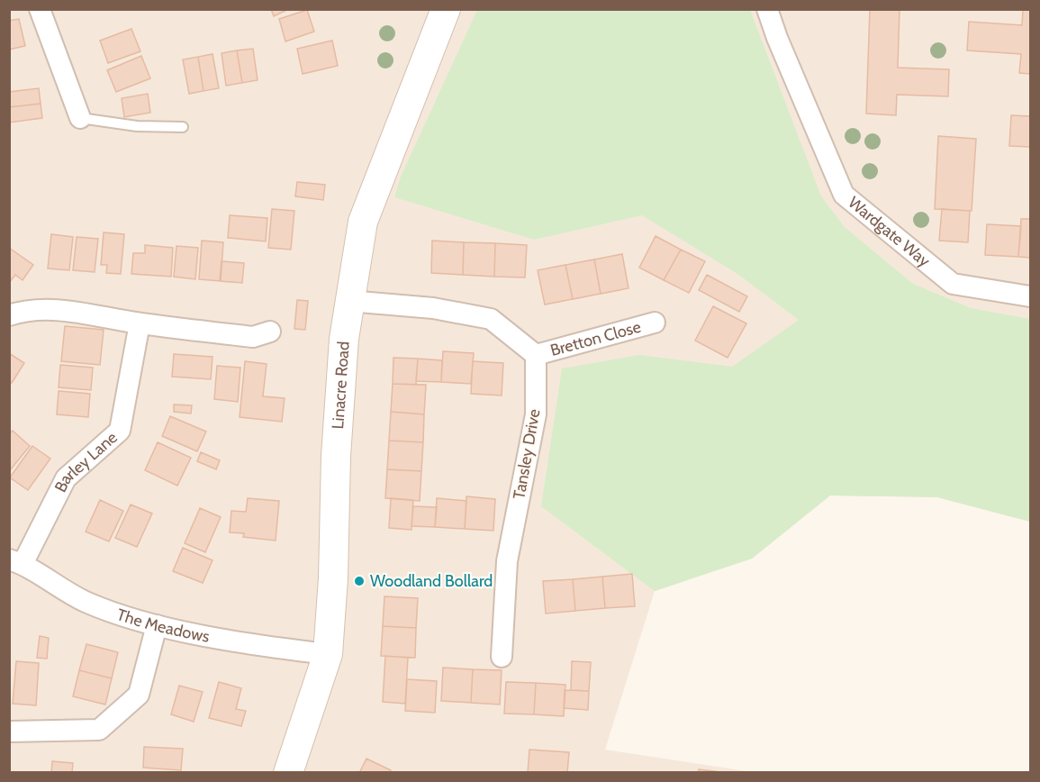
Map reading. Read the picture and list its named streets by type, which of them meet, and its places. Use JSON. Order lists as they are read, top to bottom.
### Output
{
  "streets": {
    "street": [
      "Wardgate Way",
      "Bretton Close",
      "Linacre Road",
      "Tansley Drive",
      "Barley Lane",
      "The Meadows"
    ]
  },
  "crossings": [
    ["Bretton Close", "Tansley Drive"],
    ["Linacre Road", "The Meadows"],
    ["Barley Lane", "The Meadows"]
  ],
  "places": ["Woodland Bollard"]
}
